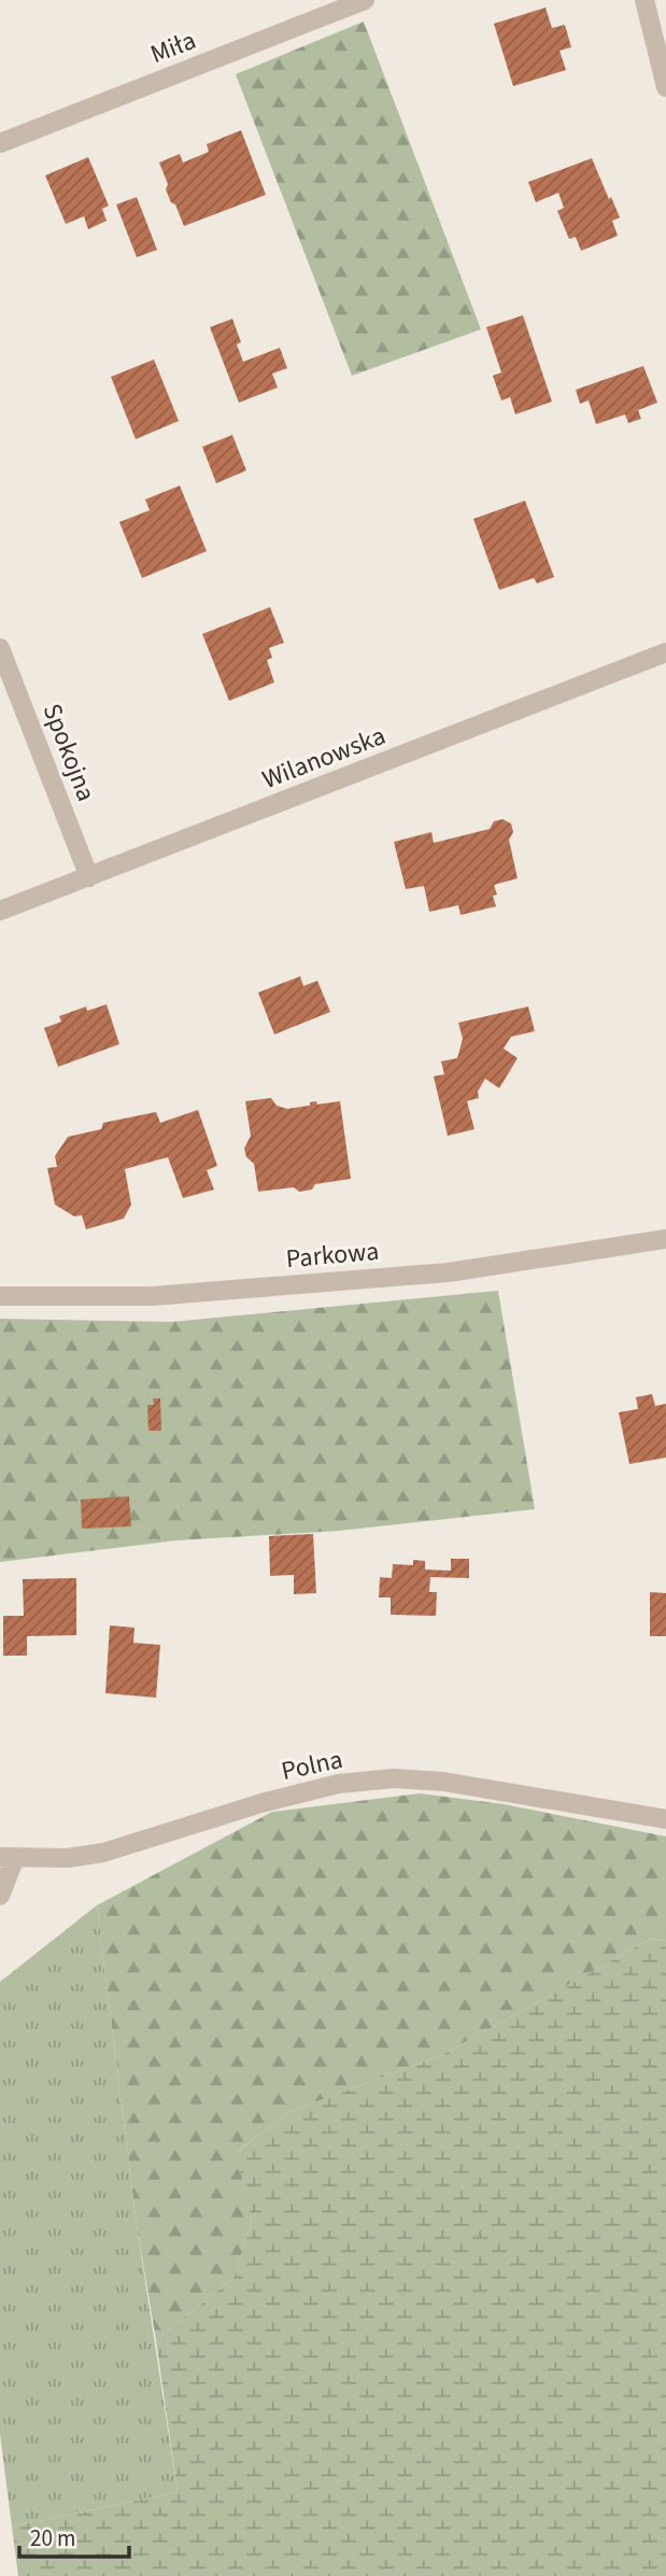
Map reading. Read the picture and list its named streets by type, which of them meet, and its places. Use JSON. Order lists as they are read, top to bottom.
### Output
{
  "streets": {
    "street": [
      "Miła",
      "Spokojna",
      "Wilanowska",
      "Parkowa",
      "Polna"
    ]
  },
  "crossings": [
    ["Spokojna", "Wilanowska"]
  ],
  "scale_bar": "20 m"
}
